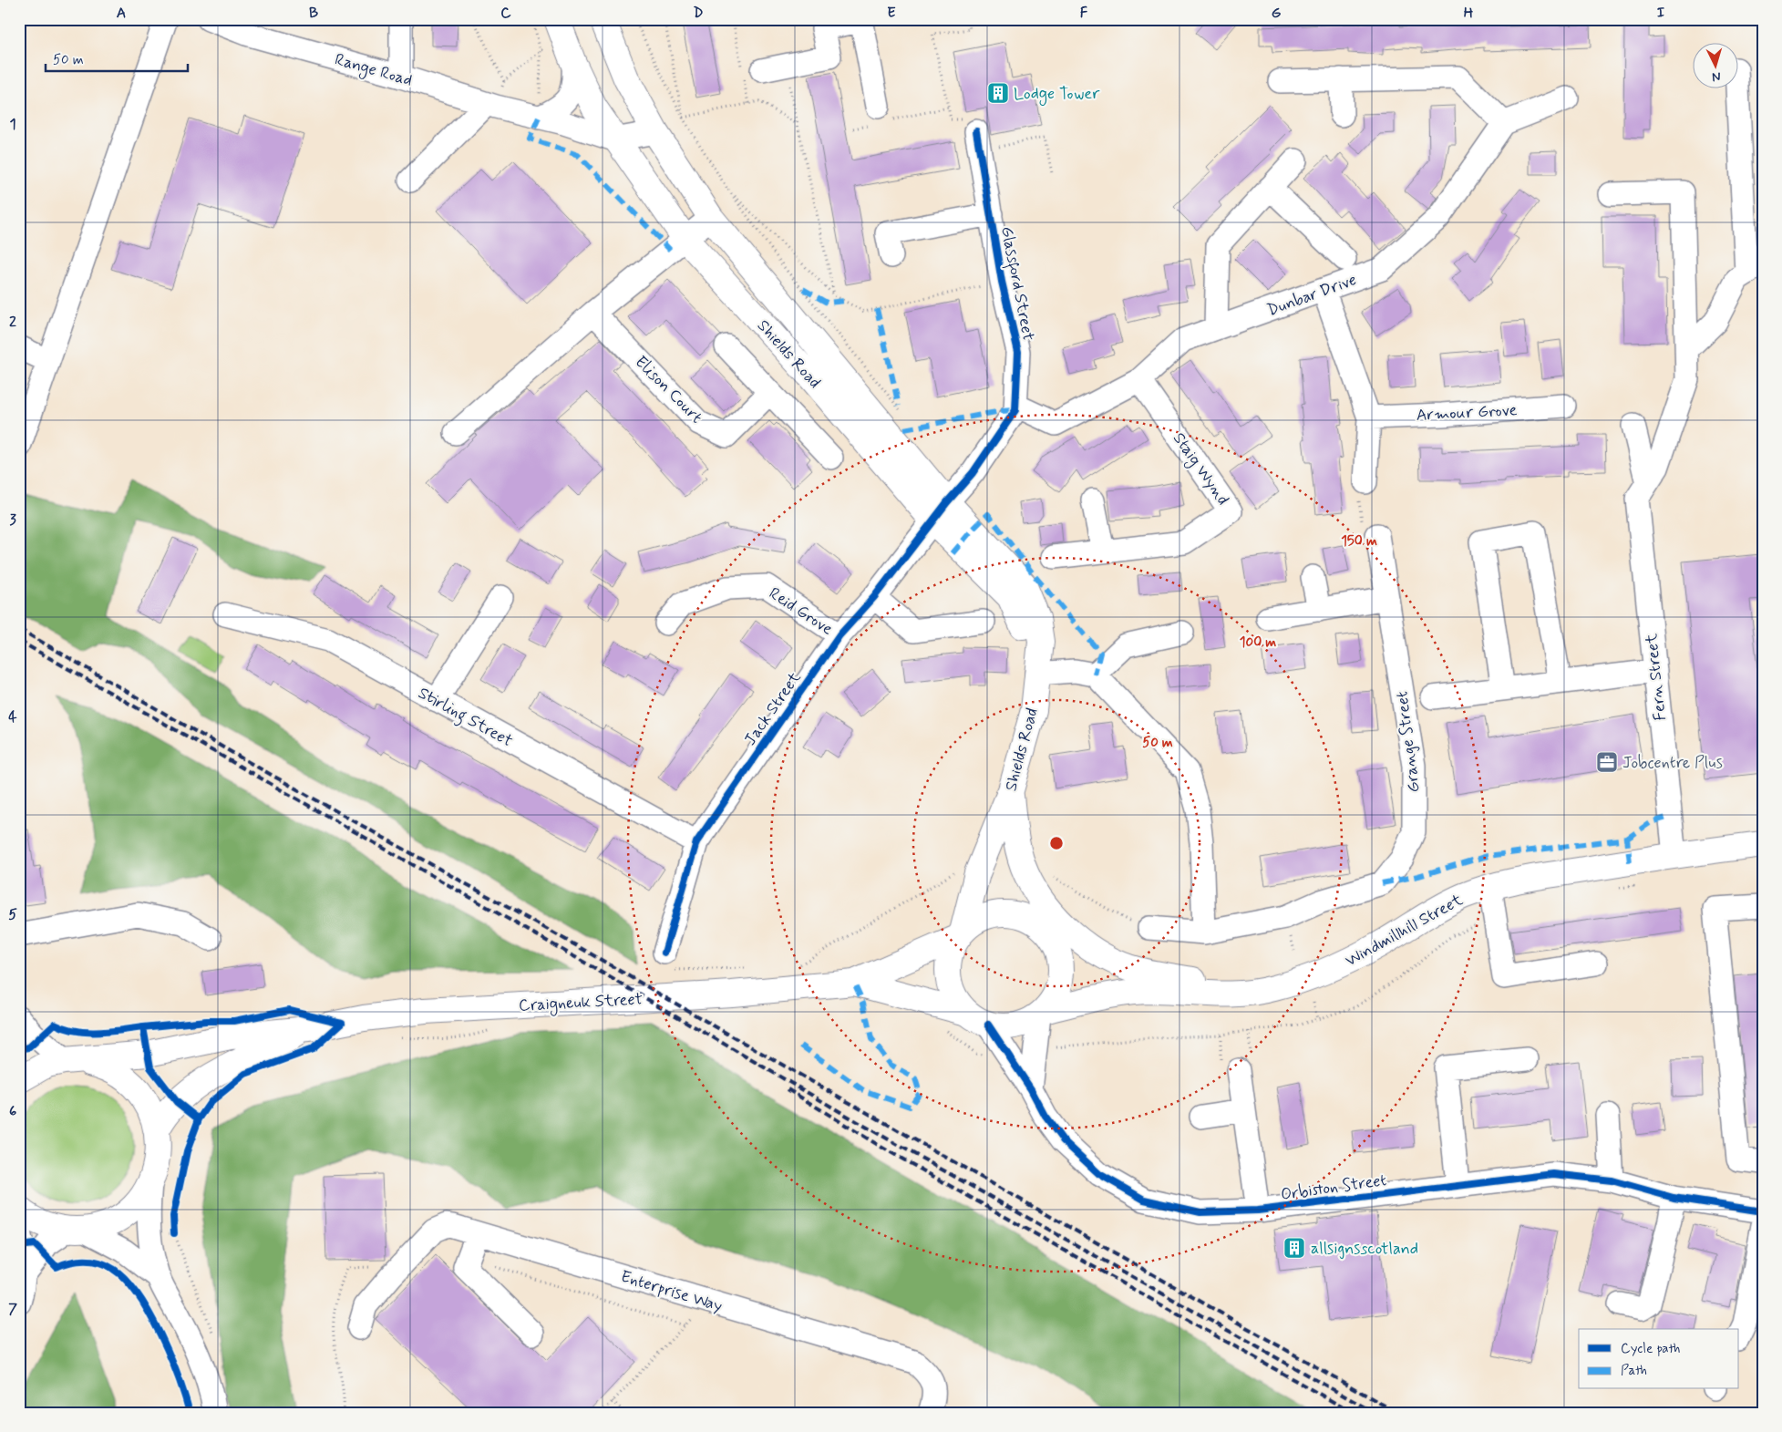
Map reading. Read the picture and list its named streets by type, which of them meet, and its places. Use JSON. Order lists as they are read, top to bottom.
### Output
{
  "streets": {
    "main road": ["Shields Road", "Windmillhill Street", "Craigneuk Street"],
    "street": [
      "Range Road",
      "Glassford Street",
      "Dunbar Drive",
      "Elison Court",
      "Armour Grove",
      "Staig Wynd",
      "Reid Grove",
      "Fern Street",
      "Jack Street",
      "Stirling Street",
      "Grange Street",
      "Orbiston Street",
      "Enterprise Way"
    ]
  },
  "crossings": [
    ["Range Road", "Shields Road"],
    ["Glassford Street", "Dunbar Drive"],
    ["Glassford Street", "Shields Road"],
    ["Glassford Street", "Jack Street"],
    ["Dunbar Drive", "Staig Wynd"],
    ["Shields Road", "Jack Street"],
    ["Shields Road", "Windmillhill Street"],
    ["Shields Road", "Craigneuk Street"],
    ["Shields Road", "Orbiston Street"],
    ["Reid Grove", "Jack Street"],
    ["Fern Street", "Windmillhill Street"],
    ["Jack Street", "Stirling Street"],
    ["Windmillhill Street", "Craigneuk Street"],
    ["Windmillhill Street", "Orbiston Street"],
    ["Craigneuk Street", "Orbiston Street"]
  ],
  "places": {
    "building": ["Lodge Tower", "allsignsscotland"],
    "office": ["Jobcentre Plus"]
  },
  "legend": ["Cycle path", "Path"],
  "scale_bar": "50 m",
  "north": "bottom",
  "grid": {
    "columns": [
      "A",
      "B",
      "C",
      "D",
      "E",
      "F",
      "G",
      "H",
      "I"
    ],
    "rows": [
      "1",
      "2",
      "3",
      "4",
      "5",
      "6",
      "7"
    ]
  },
  "rings": ["150 m", "100 m", "50 m"]
}
